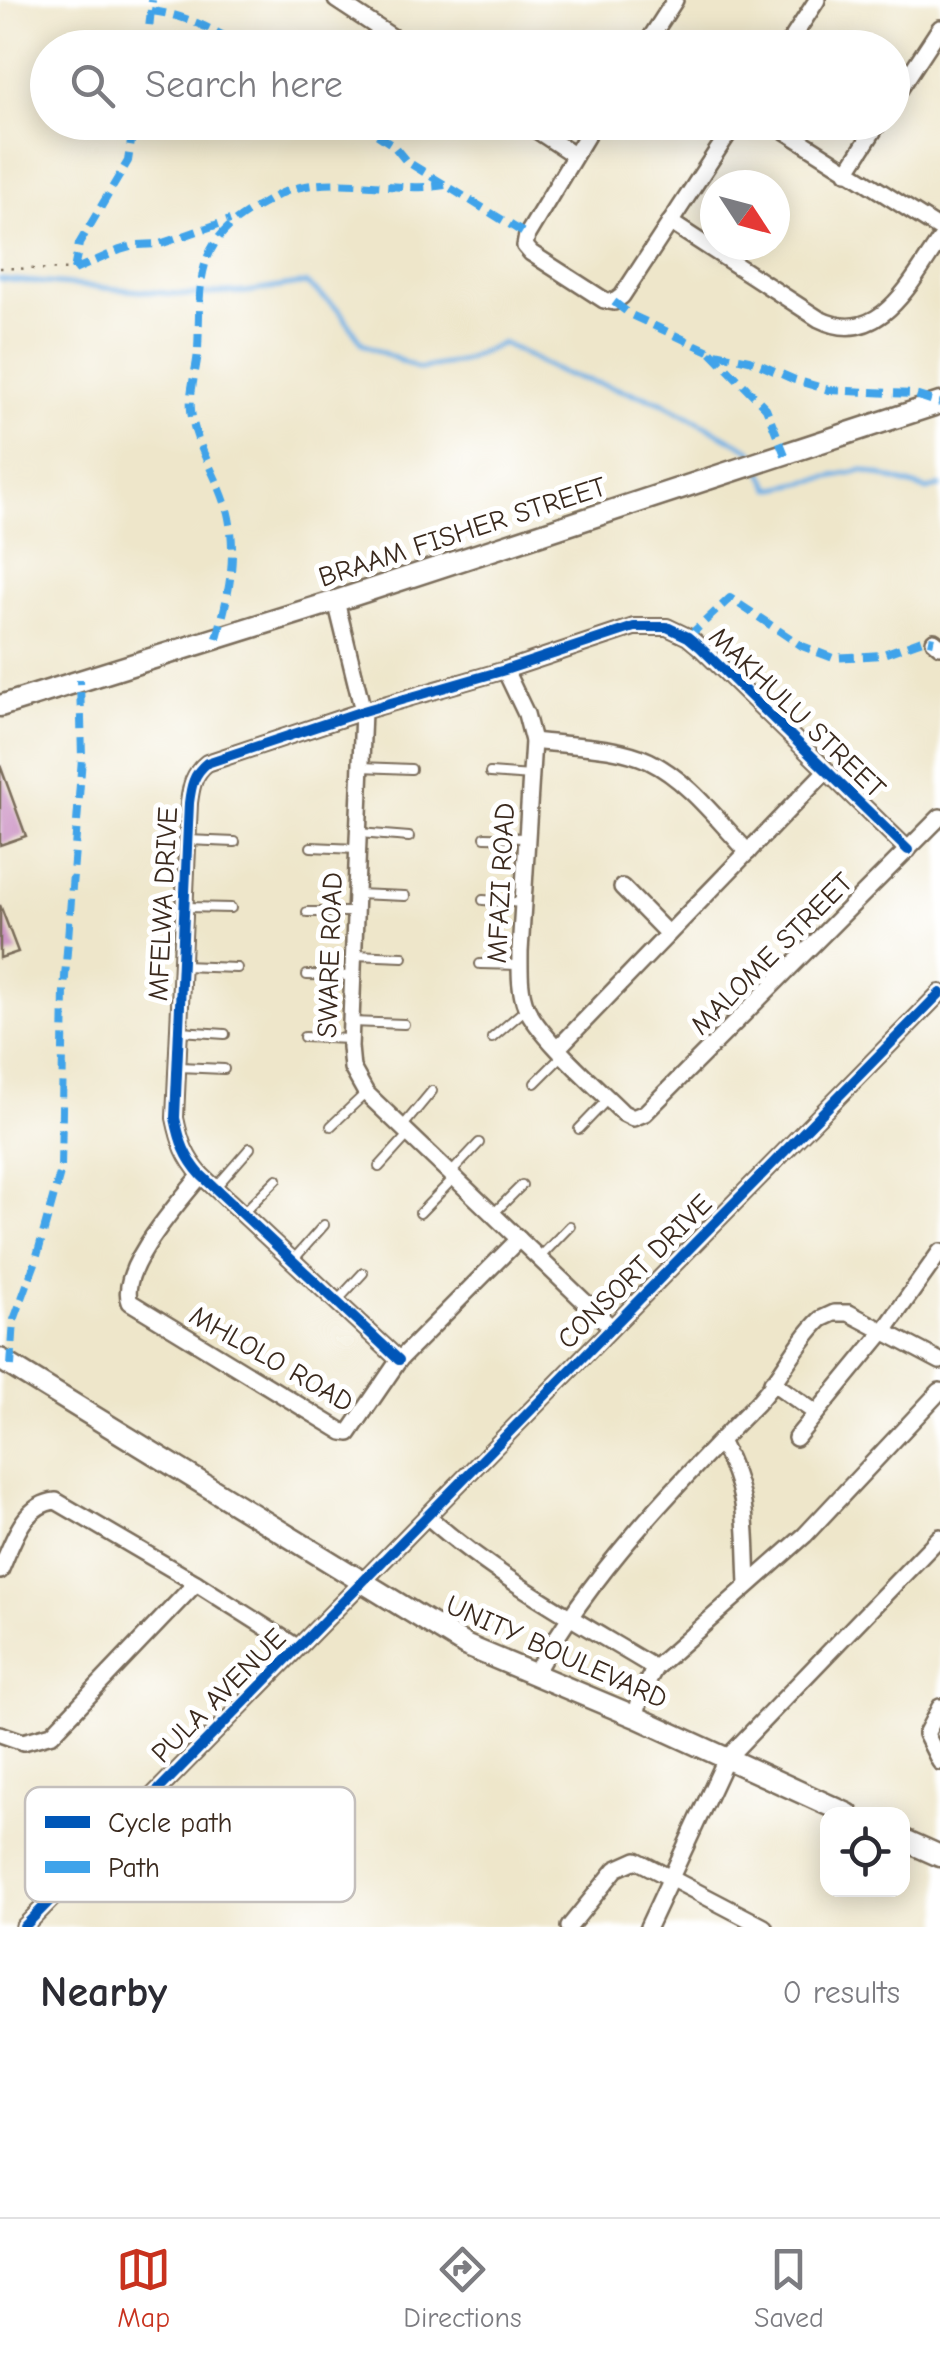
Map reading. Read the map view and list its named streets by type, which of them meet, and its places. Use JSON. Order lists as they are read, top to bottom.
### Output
{
  "streets": {
    "street": [
      "BRAAM FISHER STREET",
      "MAKHULU STREET",
      "MFAZI ROAD",
      "MFELWA DRIVE",
      "MALOME STREET",
      "SWARE ROAD",
      "CONSORT DRIVE",
      "MHLOLO ROAD",
      "UNITY BOULEVARD",
      "PULA AVENUE"
    ]
  },
  "crossings": [
    ["BRAAM FISHER STREET", "SWARE ROAD"],
    ["MAKHULU STREET", "MFELWA DRIVE"],
    ["MAKHULU STREET", "MALOME STREET"],
    ["MFAZI ROAD", "MFELWA DRIVE"],
    ["MFELWA DRIVE", "SWARE ROAD"],
    ["MFELWA DRIVE", "MHLOLO ROAD"],
    ["SWARE ROAD", "CONSORT DRIVE"],
    ["SWARE ROAD", "MHLOLO ROAD"],
    ["CONSORT DRIVE", "UNITY BOULEVARD"],
    ["CONSORT DRIVE", "PULA AVENUE"],
    ["UNITY BOULEVARD", "PULA AVENUE"]
  ],
  "legend": ["Cycle path", "Path"],
  "north": "bottom right",
  "page": {
    "search": "Search here",
    "heading": ["Nearby", "0 results"],
    "nav": ["Map", "Directions", "Saved"]
  }
}
